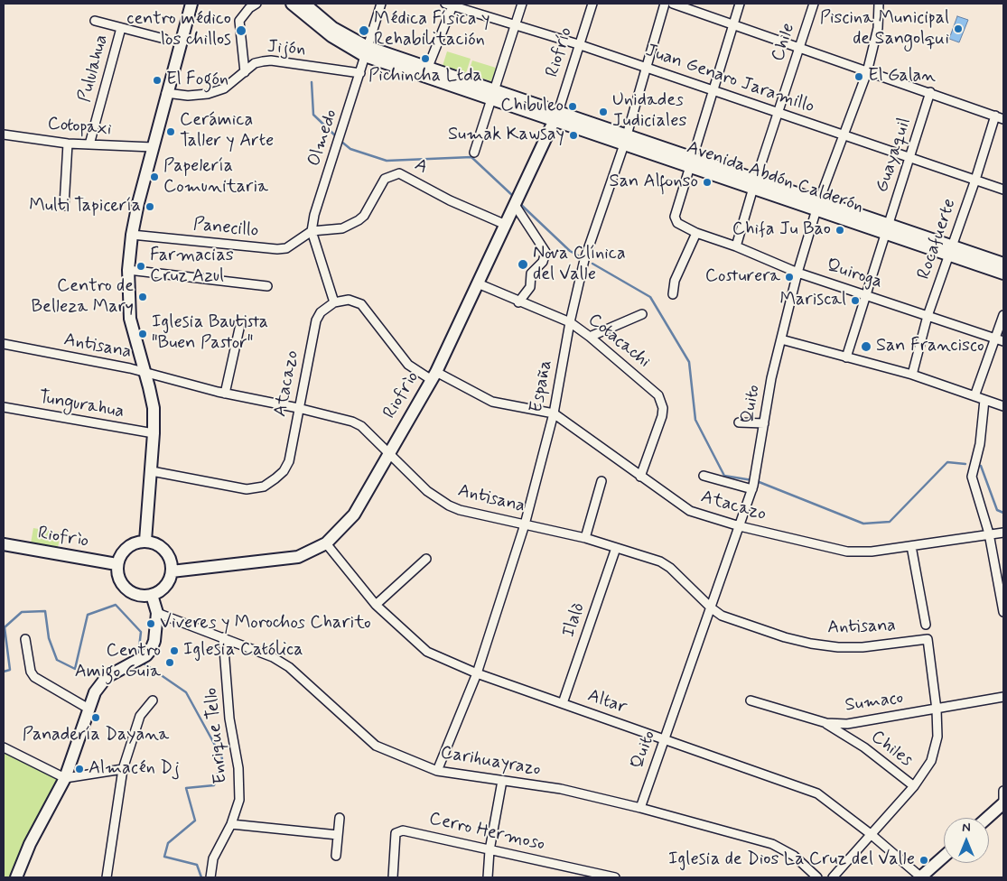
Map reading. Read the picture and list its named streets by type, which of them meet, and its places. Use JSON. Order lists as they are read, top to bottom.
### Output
{
  "streets": {
    "street": [
      "Chile",
      "Jijón",
      "Riofrío",
      "Pululahua",
      "Juan Genaro Jaramillo",
      "Cotopaxi",
      "Olmedo",
      "Guayaquil",
      "A",
      "Avenida Abdón Calderón",
      "Panecillo",
      "Rocafuerte",
      "Quiroga",
      "Cotacachi",
      "Antisana",
      "Atacazo",
      "España",
      "Riofrìo",
      "Quito",
      "Tungurahua",
      "Ilalò",
      "Altar",
      "Sumaco",
      "Enrique Tello",
      "Chiles",
      "Carihuayrazo",
      "Cerro Hermoso"
    ]
  },
  "crossings": [
    ["Chile", "Juan Genaro Jaramillo"],
    ["Chile", "Avenida Abdón Calderón"],
    ["Chile", "Quiroga"],
    ["Jijón", "Olmedo"],
    ["Riofrío", "Juan Genaro Jaramillo"],
    ["Riofrío", "Avenida Abdón Calderón"],
    ["Riofrío", "Riofrìo"],
    ["Pululahua", "Cotopaxi"],
    ["Juan Genaro Jaramillo", "Guayaquil"],
    ["Juan Genaro Jaramillo", "Rocafuerte"],
    ["Juan Genaro Jaramillo", "Quiroga"],
    ["Juan Genaro Jaramillo", "España"],
    ["Juan Genaro Jaramillo", "Quito"],
    ["Olmedo", "A"],
    ["Olmedo", "Avenida Abdón Calderón"],
    ["Olmedo", "Panecillo"],
    ["Guayaquil", "Avenida Abdón Calderón"],
    ["Guayaquil", "Quiroga"],
    ["A", "Panecillo"],
    ["A", "Riofrìo"],
    ["Avenida Abdón Calderón", "Rocafuerte"],
    ["Avenida Abdón Calderón", "Quiroga"],
    ["Avenida Abdón Calderón", "España"],
    ["Avenida Abdón Calderón", "Riofrìo"],
    ["Avenida Abdón Calderón", "Quito"],
    ["Rocafuerte", "Quiroga"],
    ["Quiroga", "Quito"],
    ["Cotacachi", "Atacazo"],
    ["Cotacachi", "España"],
    ["Cotacachi", "Riofrìo"],
    ["Antisana", "Atacazo"],
    ["Antisana", "España"],
    ["Antisana", "Riofrìo"],
    ["Antisana", "Quito"],
    ["Antisana", "Ilalò"],
    ["Antisana", "Sumaco"],
    ["Atacazo", "España"],
    ["Atacazo", "Riofrìo"],
    ["Atacazo", "Quito"],
    ["España", "Altar"],
    ["España", "Carihuayrazo"],
    ["Riofrìo", "Altar"],
    ["Quito", "Altar"],
    ["Quito", "Carihuayrazo"],
    ["Ilalò", "Altar"],
    ["Sumaco", "Chiles"],
    ["Enrique Tello", "Carihuayrazo"]
  ],
  "places": [
    "Piscina Municipal de Sangolqui",
    "centro médico los chillos",
    "Médica Física y Rehabilitación",
    "Pichincha Ltda",
    "El Galan",
    "El Fogón",
    "Chibuleo",
    "Unidades Judiciales",
    "Cerámica Taller y Arte",
    "Sumak Kawsay",
    "Papelería Comunitaria",
    "San Alfonso",
    "Multi Tapicería",
    "Chifa Ju Bao",
    "Nova Clínica del Valle",
    "Farmacias Cruz Azul",
    "Costurera",
    "Centro de Belleza Mary",
    "Mariscal",
    "Iglesia Bautista \"Buen Pastor\"",
    "San Francisco",
    "Viveres y Morochos Charito",
    "Iglesia Católica",
    "Centro Amigo Guia",
    "Panadería Dayana",
    "Almacén Dj",
    "Iglesia de Dios La Cruz del Valle"
  ],
  "north": "top"
}
